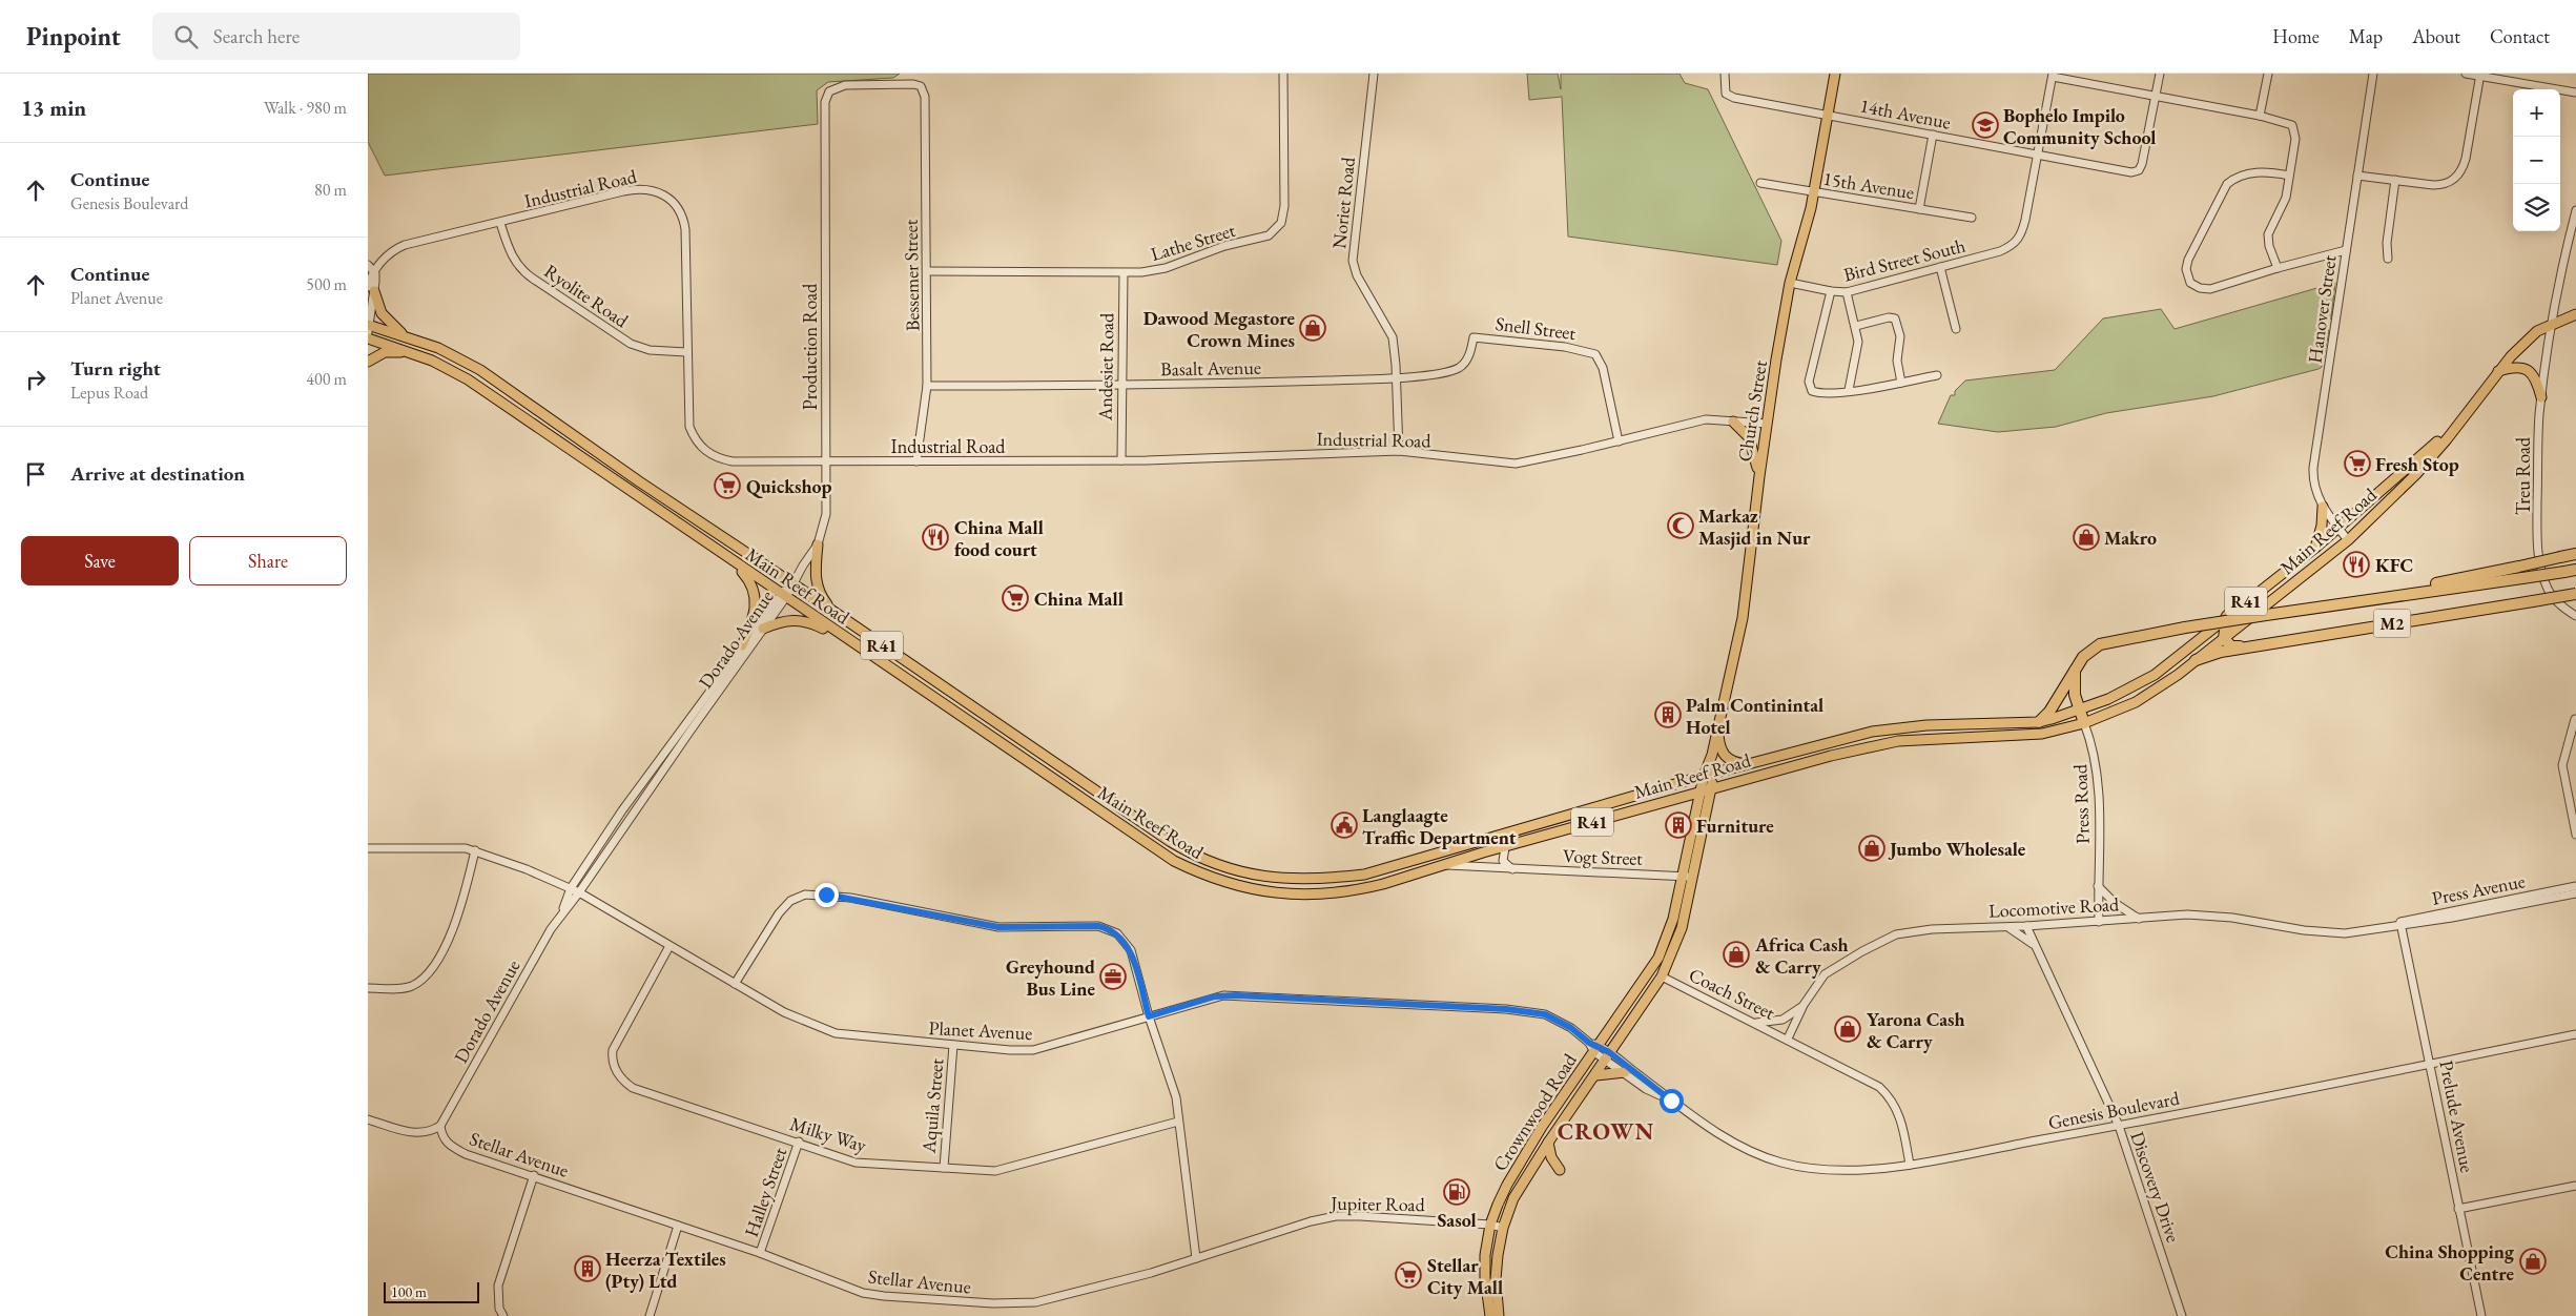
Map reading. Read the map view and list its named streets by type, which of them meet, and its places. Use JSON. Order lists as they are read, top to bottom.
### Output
{
  "streets": {
    "highway": ["M2"],
    "main road": [
      "Church Street",
      "Main Reef Road",
      "R41",
      "Crownwood Road"
    ],
    "street": [
      "14th Avenue",
      "15th Avenue",
      "Industrial Road",
      "Noriet Road",
      "Lathe Street",
      "Bird Street South",
      "Bessemer Street",
      "Ryolite Road",
      "Hanover Street",
      "Snell Street",
      "Production Road",
      "Andesiet Road",
      "Basalt Avenue",
      "Treu Road",
      "Dorado Avenue",
      "Press Road",
      "Vogt Street",
      "Press Avenue",
      "Locomotive Road",
      "Coach Street",
      "Planet Avenue",
      "Aquila Street",
      "Genesis Boulevard",
      "Prelude Avenue",
      "Milky Way",
      "Stellar Avenue",
      "Discovery Drive",
      "Halley Street",
      "Jupiter Road"
    ]
  },
  "crossings": [
    ["14th Avenue", "Bird Street South"],
    ["14th Avenue", "Church Street"],
    ["15th Avenue", "Church Street"],
    ["Industrial Road", "Noriet Road"],
    ["Industrial Road", "Bessemer Street"],
    ["Industrial Road", "Ryolite Road"],
    ["Industrial Road", "Snell Street"],
    ["Industrial Road", "Production Road"],
    ["Industrial Road", "Andesiet Road"],
    ["Industrial Road", "Church Street"],
    ["Noriet Road", "Basalt Avenue"],
    ["Lathe Street", "Bessemer Street"],
    ["Lathe Street", "Andesiet Road"],
    ["Bird Street South", "Church Street"],
    ["Bessemer Street", "Production Road"],
    ["Bessemer Street", "Basalt Avenue"],
    ["Hanover Street", "Main Reef Road"],
    ["Snell Street", "Basalt Avenue"],
    ["Production Road", "Main Reef Road"],
    ["Production Road", "Dorado Avenue"],
    ["Andesiet Road", "Basalt Avenue"],
    ["Church Street", "Main Reef Road"],
    ["Church Street", "Crownwood Road"],
    ["Treu Road", "Main Reef Road"],
    ["Main Reef Road", "Dorado Avenue"],
    ["Main Reef Road", "Press Road"],
    ["Main Reef Road", "Vogt Street"],
    ["Main Reef Road", "Crownwood Road"],
    ["Dorado Avenue", "Planet Avenue"],
    ["Dorado Avenue", "Stellar Avenue"],
    ["Press Road", "Locomotive Road"],
    ["Vogt Street", "Crownwood Road"],
    ["Press Avenue", "Locomotive Road"],
    ["Press Avenue", "Prelude Avenue"],
    ["Locomotive Road", "Coach Street"],
    ["Locomotive Road", "Discovery Drive"],
    ["Coach Street", "Genesis Boulevard"],
    ["Coach Street", "Crownwood Road"],
    ["Planet Avenue", "Aquila Street"],
    ["Planet Avenue", "Genesis Boulevard"],
    ["Planet Avenue", "Crownwood Road"],
    ["Planet Avenue", "Milky Way"],
    ["Aquila Street", "Milky Way"],
    ["Genesis Boulevard", "Crownwood Road"],
    ["Genesis Boulevard", "Prelude Avenue"],
    ["Genesis Boulevard", "Discovery Drive"],
    ["Crownwood Road", "Jupiter Road"],
    ["Milky Way", "Halley Street"],
    ["Stellar Avenue", "Halley Street"],
    ["Stellar Avenue", "Jupiter Road"]
  ],
  "districts": ["CROWN"],
  "places": {
    "school or university": ["Bophelo Impilo Community School"],
    "shop": [
      "Dawood Megastore Crown Mines",
      "Makro",
      "Jumbo Wholesale",
      "Africa Cash & Carry",
      "Yarona Cash & Carry",
      "China Shopping Centre"
    ],
    "supermarket": [
      "Fresh Stop",
      "Quickshop",
      "China Mall",
      "Stellar City Mall"
    ],
    "mosque": ["Markaz Masjid in Nur"],
    "restaurant": ["China Mall food court", "KFC"],
    "building": ["Palm Continintal Hotel", "Furniture", "Heerza Textiles (Pty) Ltd"],
    "public building": ["Langlaagte Traffic Department"],
    "office": ["Greyhound Bus Line"],
    "fuel station": ["Sasol"]
  },
  "scale_bar": "100 m",
  "page": {
    "header": "Pinpoint",
    "search": "Search here",
    "nav": [
      "Home",
      "Map",
      "About",
      "Contact"
    ],
    "heading": ["13 min", "Walk · 980 m"],
    "map_buttons": ["+", "−"],
    "list": [
      ["Continue", "Genesis Boulevard", "80 m"],
      ["Continue", "Planet Avenue", "500 m"],
      ["Turn right", "Lepus Road", "400 m"],
      "Arrive at destination"
    ],
    "buttons": ["Save", "Share"],
    "scale": "100 m"
  }
}
